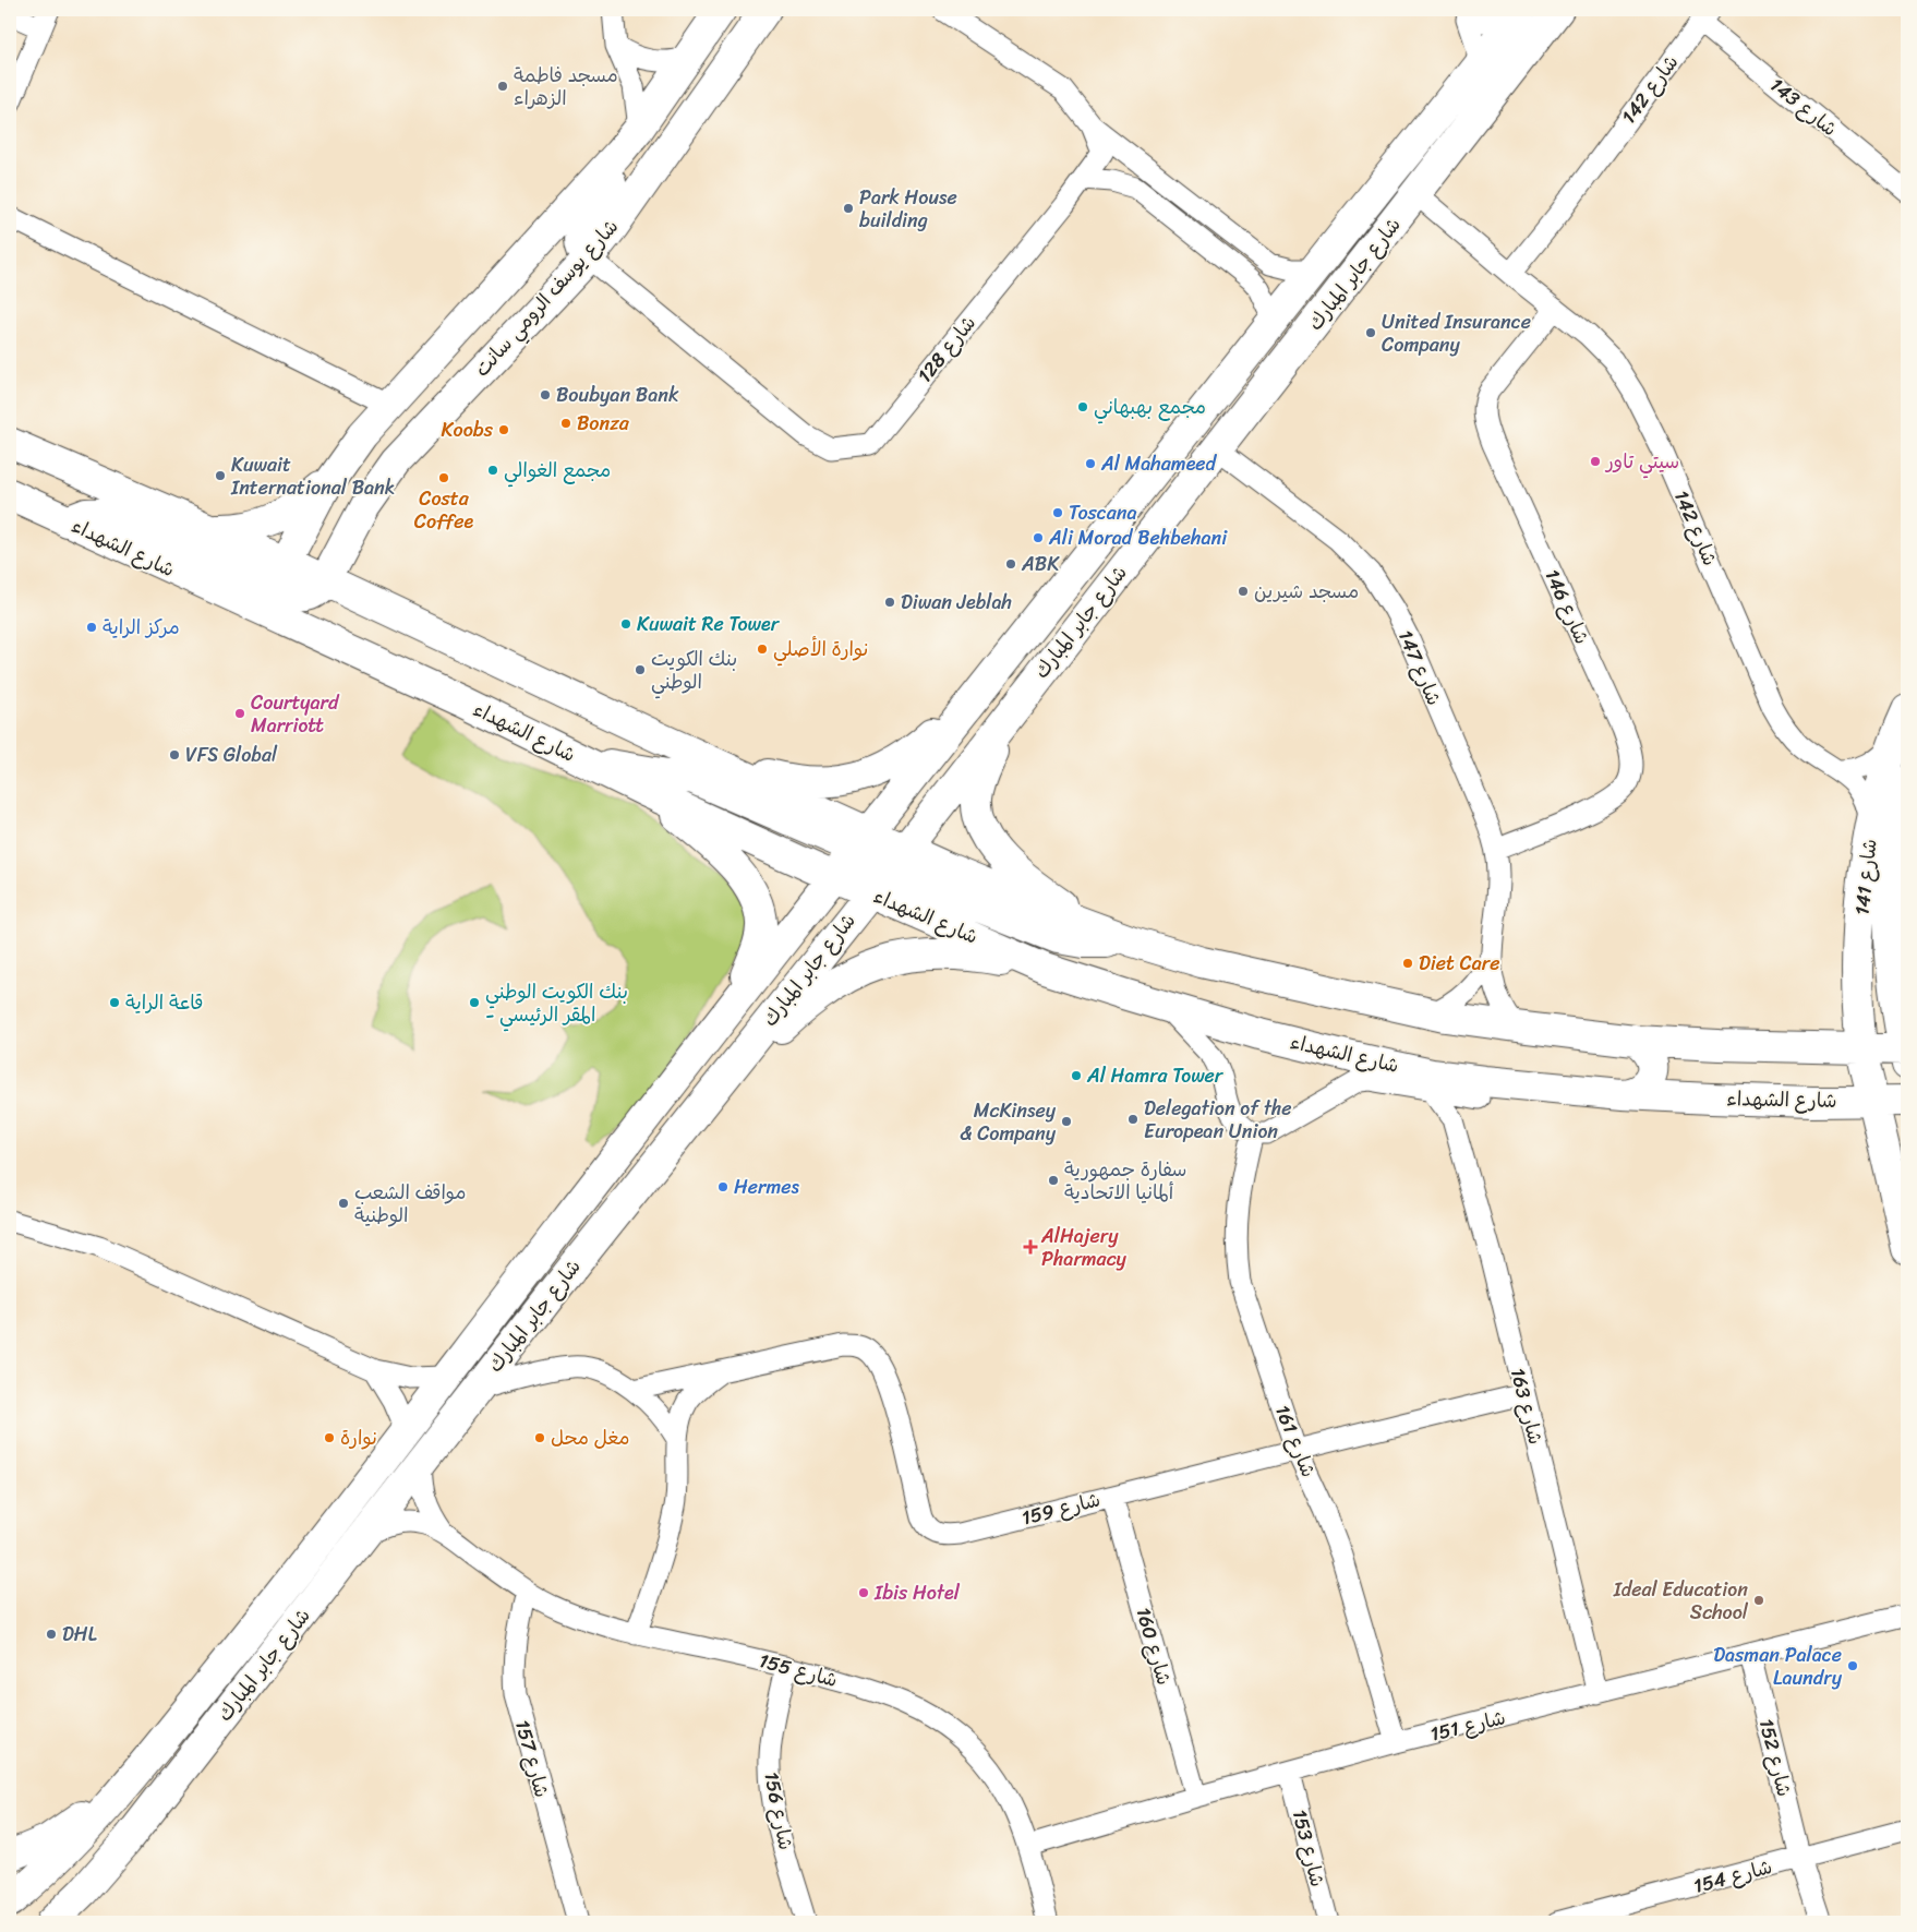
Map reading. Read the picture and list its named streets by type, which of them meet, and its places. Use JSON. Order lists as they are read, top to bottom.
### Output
{
  "streets": {
    "main road": [
      "شارع جابر المبارك",
      "شارع يوسف الرومي سانت",
      "شارع الشهداء",
      "شارع 141"
    ],
    "street": [
      "شارع 142",
      "شارع 143",
      "شارع 128",
      "شارع 146",
      "شارع 147",
      "شارع 163",
      "شارع 161",
      "شارع 159",
      "شارع 160",
      "شارع 155",
      "شارع 151",
      "شارع 152",
      "شارع 157",
      "شارع 156",
      "شارع 153",
      "شارع 154"
    ]
  },
  "crossings": [
    ["شارع 142", "شارع 143"],
    ["شارع 142", "شارع جابر المبارك"],
    ["شارع 142", "شارع 146"],
    ["شارع 142", "شارع 141"],
    ["شارع جابر المبارك", "شارع الشهداء"],
    ["شارع جابر المبارك", "شارع 147"],
    ["شارع جابر المبارك", "شارع 155"],
    ["شارع يوسف الرومي سانت", "شارع 128"],
    ["شارع الشهداء", "شارع 141"],
    ["شارع 146", "شارع 147"],
    ["شارع 163", "شارع 159"],
    ["شارع 163", "شارع 151"],
    ["شارع 161", "شارع 159"],
    ["شارع 161", "شارع 151"],
    ["شارع 159", "شارع 160"],
    ["شارع 160", "شارع 151"],
    ["شارع 155", "شارع 151"],
    ["شارع 155", "شارع 157"],
    ["شارع 155", "شارع 156"],
    ["شارع 151", "شارع 152"],
    ["شارع 151", "شارع 153"],
    ["شارع 152", "شارع 154"]
  ],
  "places": {
    "other": [
      "مسجد فاطمة الزهراء",
      "Park House building",
      "United Insurance Company",
      "Boubyan Bank",
      "مجمع بهبهاني",
      "Bonza",
      "Koobs",
      "سيتي تاور",
      "Al Mahameed",
      "مجمع الغوالي",
      "Kuwait International Bank",
      "Costa Coffee",
      "Toscana",
      "Ali Morad Behbehani",
      "ABK",
      "مسجد شيرين",
      "Diwan Jeblah",
      "Kuwait Re Tower",
      "مركز الراية",
      "نوارة الأصلي",
      "بنك الكويت الوطني",
      "Courtyard Marriott",
      "VFS Global",
      "Diet Care",
      "قاعة الراية",
      "بنك الكويت الوطني - المقر الرئيسي",
      "Al Hamra Tower",
      "Delegation of the European Union",
      "McKinsey & Company",
      "سفارة جمهورية ألمانيا الاتحادية",
      "Hermes",
      "مواقف الشعب الوطنية",
      "نوارة",
      "مغل محل",
      "Ibis Hotel",
      "Ideal Education School",
      "DHL",
      "Dasman Palace Laundry"
    ],
    "health": ["AlHajery Pharmacy"]
  }
}
